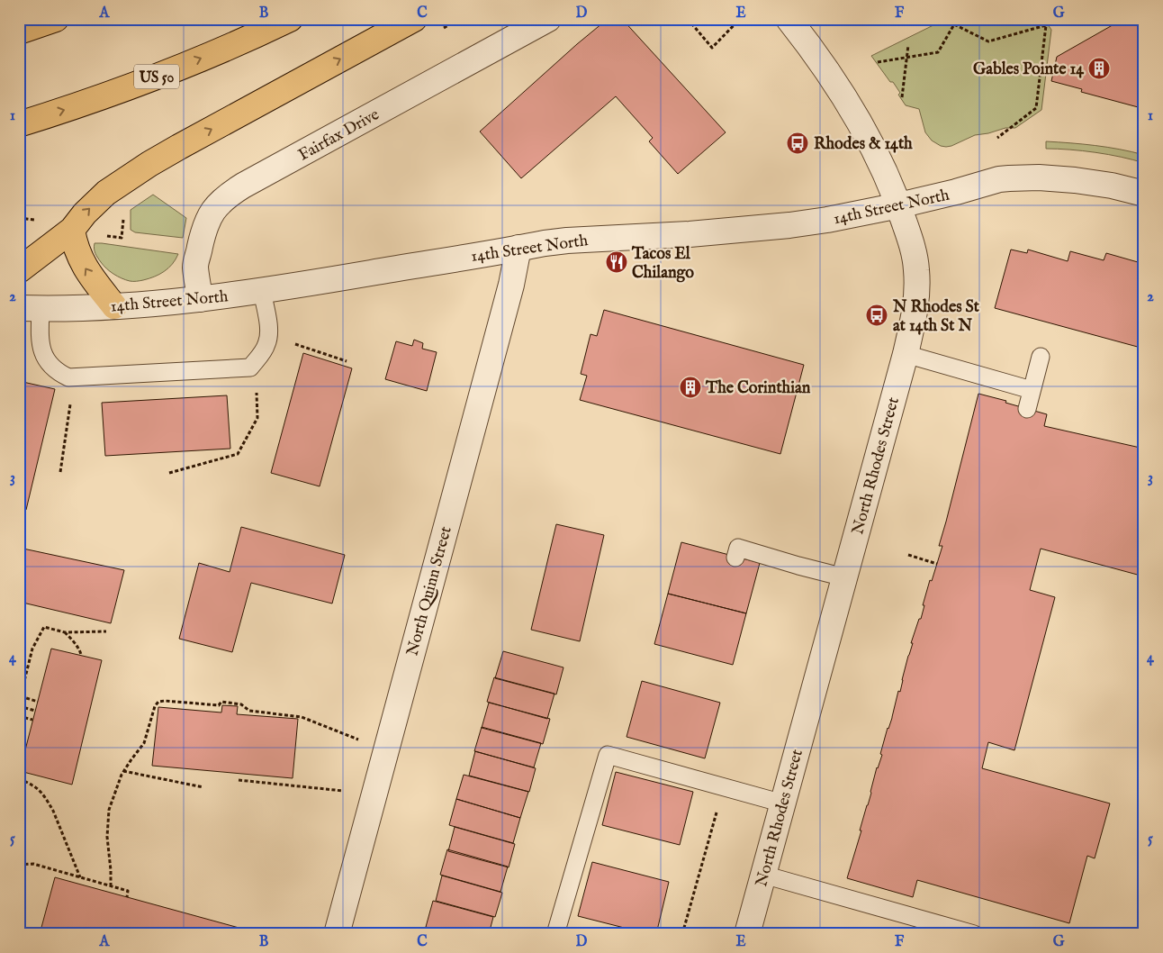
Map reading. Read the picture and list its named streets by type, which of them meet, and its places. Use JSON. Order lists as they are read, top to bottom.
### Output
{
  "streets": {
    "highway": ["US 50"],
    "street": [
      "Fairfax Drive",
      "14th Street North",
      "North Rhodes Street",
      "North Quinn Street"
    ]
  },
  "crossings": [
    ["Fairfax Drive", "14th Street North"],
    ["14th Street North", "North Rhodes Street"],
    ["14th Street North", "North Quinn Street"]
  ],
  "places": {
    "building": ["Gables Pointe 14", "The Corinthian"],
    "bus stop": ["Rhodes & 14th", "N Rhodes St at 14th St N"],
    "restaurant": ["Tacos El Chilango"]
  },
  "grid": {
    "columns": [
      "A",
      "B",
      "C",
      "D",
      "E",
      "F",
      "G"
    ],
    "rows": [
      "1",
      "2",
      "3",
      "4",
      "5"
    ]
  }
}
